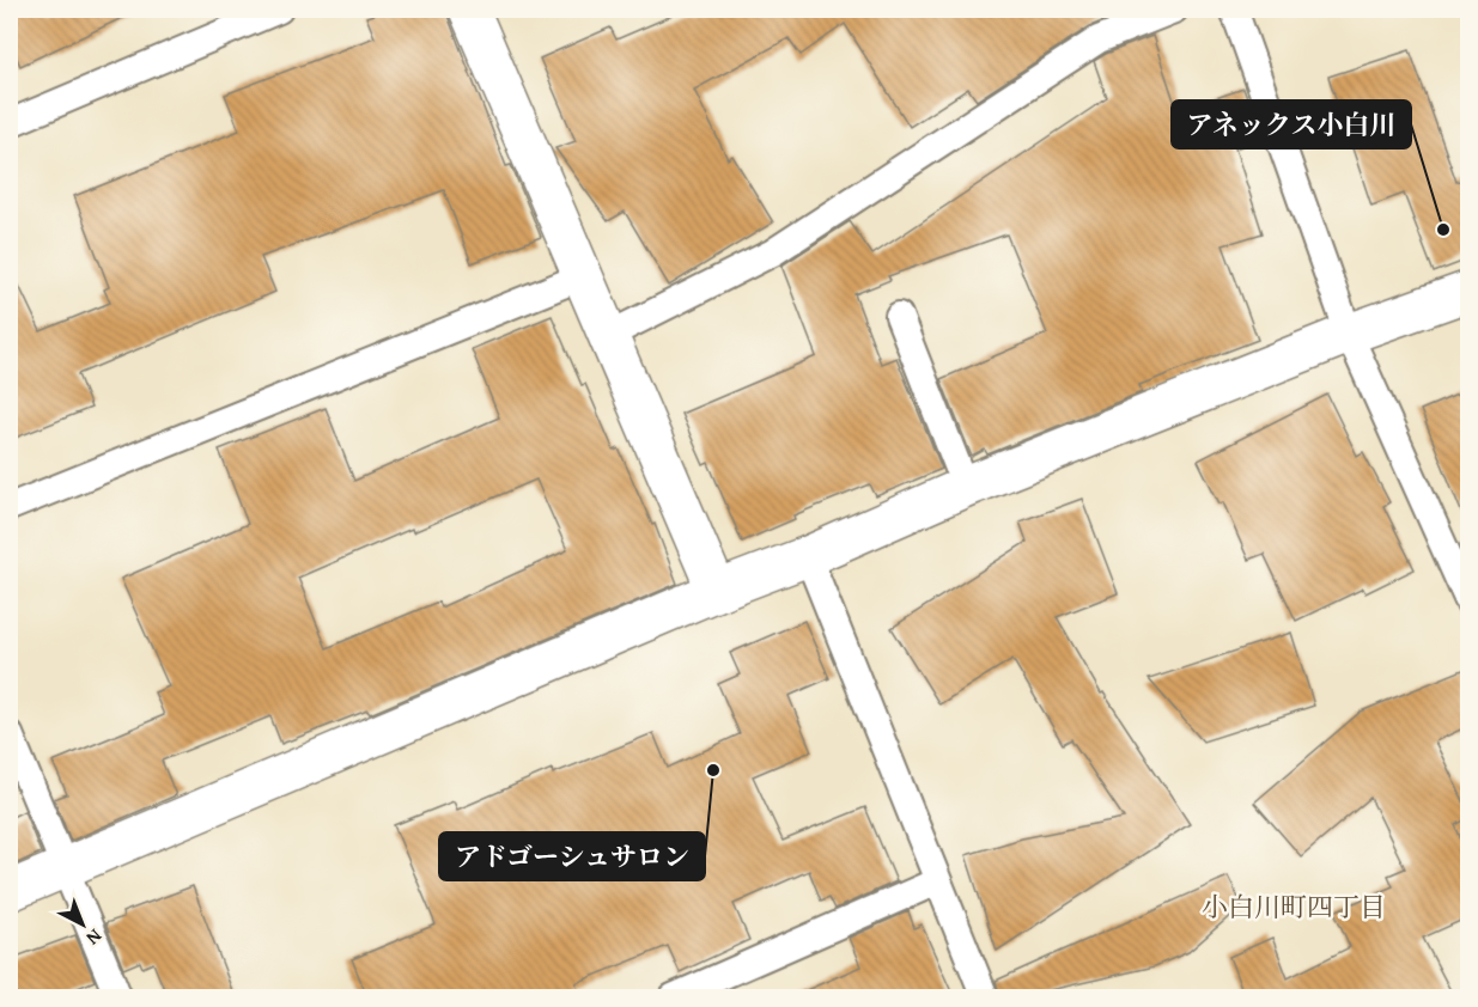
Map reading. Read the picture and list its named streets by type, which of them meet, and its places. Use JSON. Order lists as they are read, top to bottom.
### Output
{
  "districts": ["小白川町四丁目"],
  "places": ["アネックス小白川", "アドゴーシュサロン"],
  "north": "bottom right"
}
